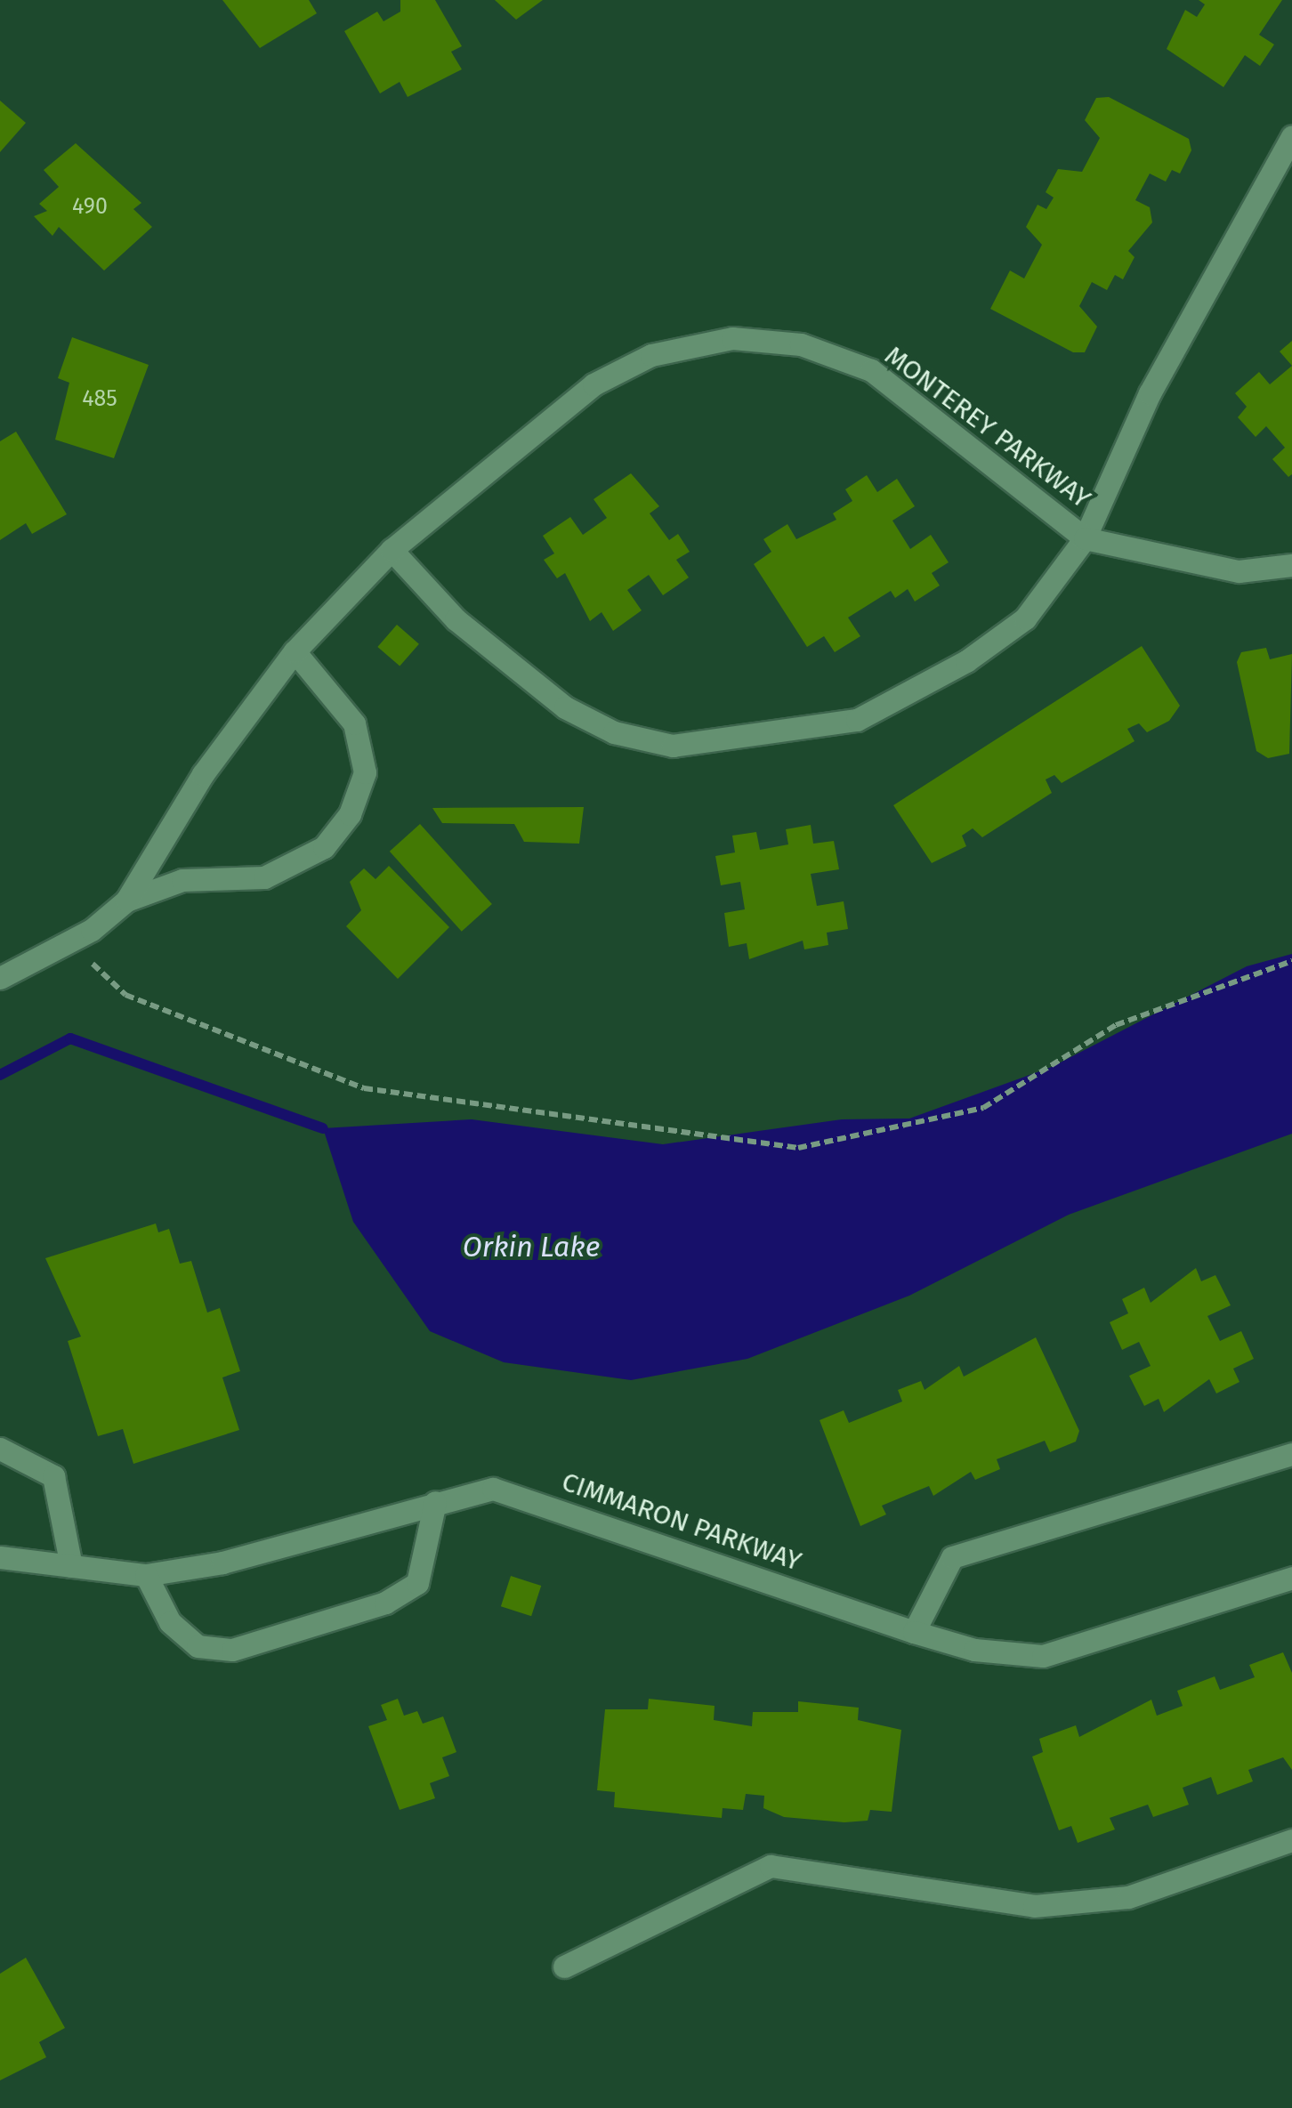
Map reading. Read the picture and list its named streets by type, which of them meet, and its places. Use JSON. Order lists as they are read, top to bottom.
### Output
{
  "streets": {
    "street": ["MONTEREY PARKWAY", "CIMMARON PARKWAY"]
  },
  "water": ["Orkin Lake"],
  "house_numbers": ["490", "485"]
}
